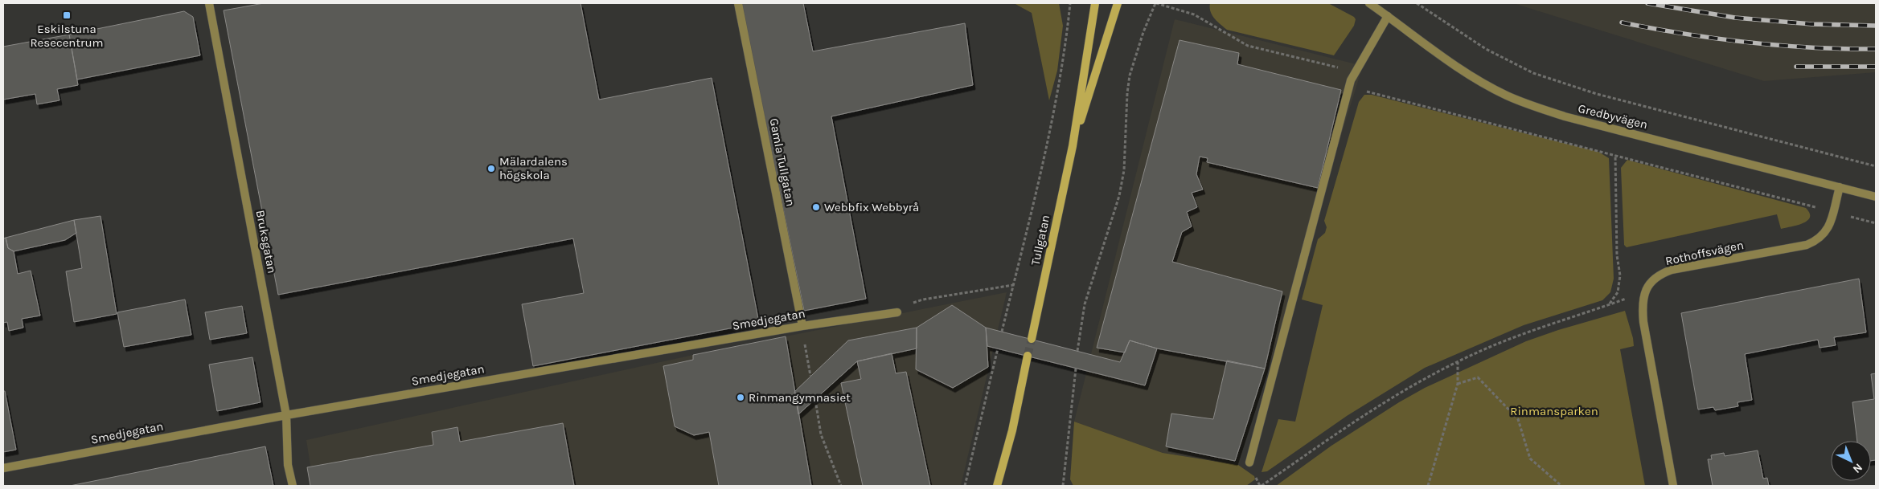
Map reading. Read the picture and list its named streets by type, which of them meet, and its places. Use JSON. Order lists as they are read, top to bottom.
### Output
{
  "streets": {
    "street": [
      "Gredbyvägen",
      "Gamla Tullgatan",
      "Tullgatan",
      "Bruksgatan",
      "Rothoffsvägen",
      "Smedjegatan"
    ]
  },
  "crossings": [
    ["Gredbyvägen", "Rothoffsvägen"],
    ["Gamla Tullgatan", "Smedjegatan"],
    ["Bruksgatan", "Smedjegatan"]
  ],
  "parks": ["Rinmansparken"],
  "places": {
    "transit": ["Eskilstuna Resecentrum"],
    "other": ["Mälardalens högskola", "Webbfix Webbyrå", "Rinmangymnasiet"]
  },
  "north": "bottom right"
}
